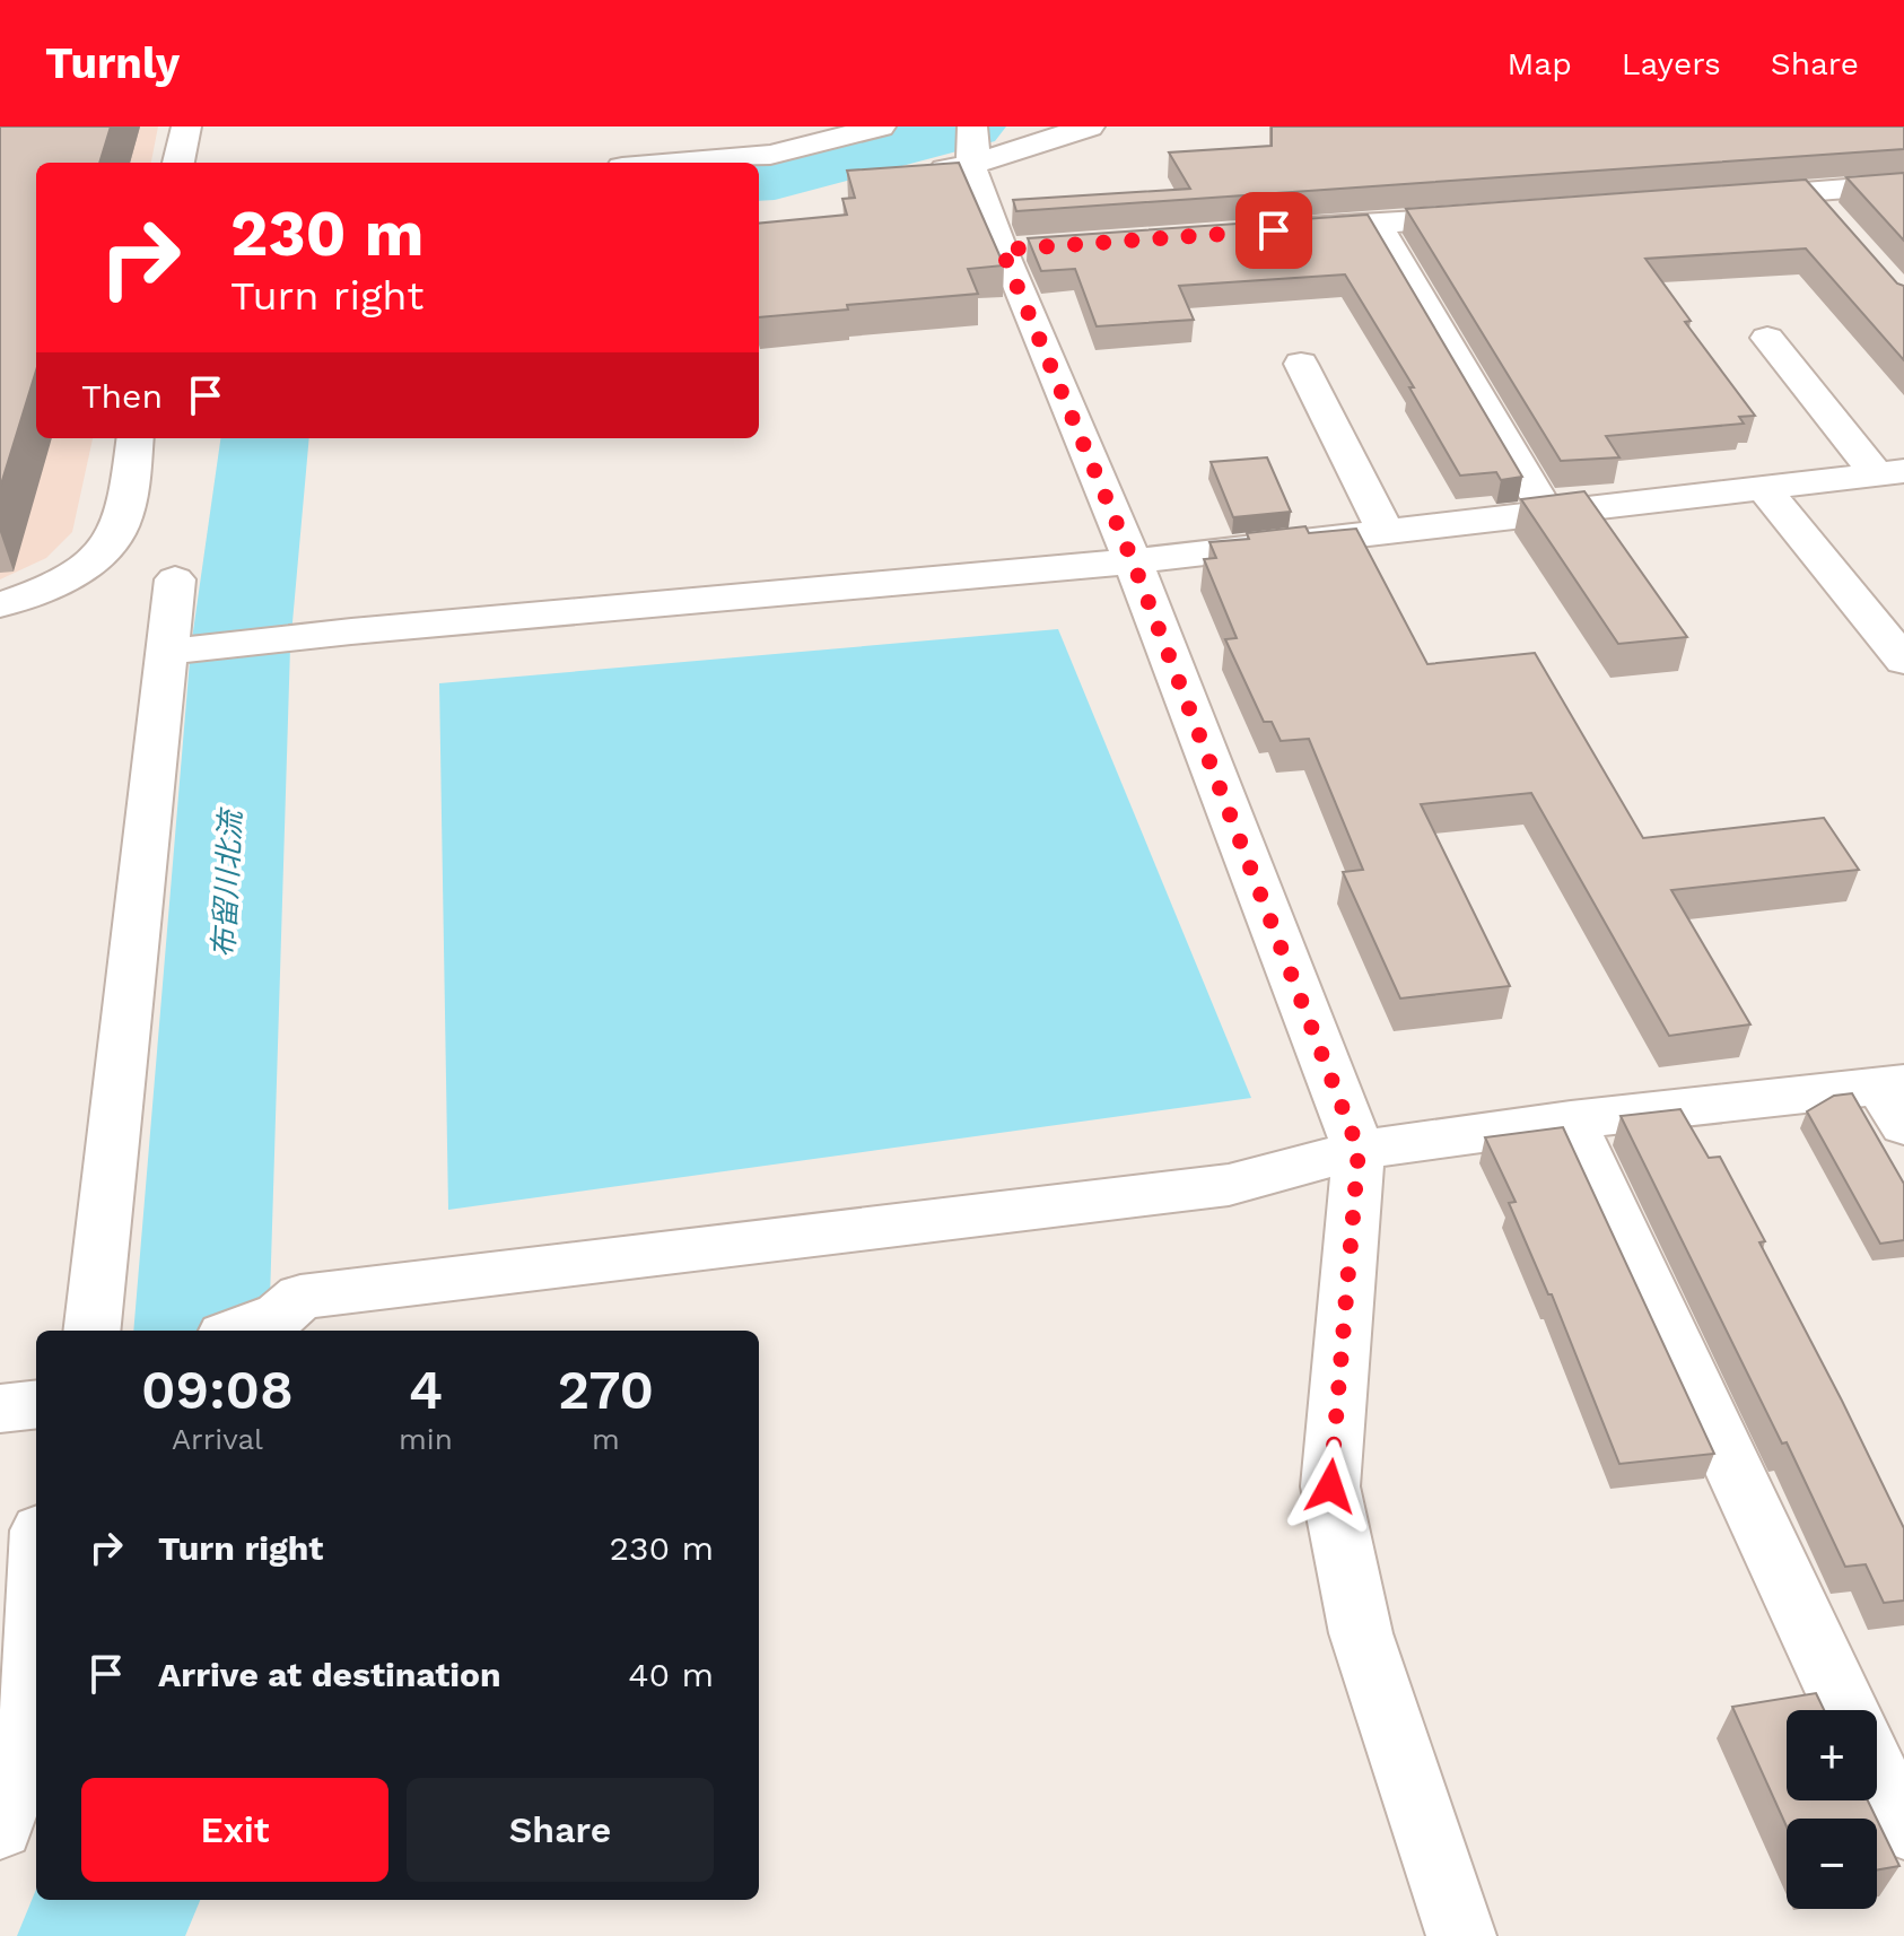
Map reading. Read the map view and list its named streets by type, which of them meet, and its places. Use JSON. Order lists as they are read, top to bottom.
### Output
{
  "water": ["布留川北流"],
  "page": {
    "header": "Turnly",
    "nav": ["Map", "Layers", "Share"],
    "turn": ["230 m", "Turn right"],
    "then": "Then",
    "eta": [
      "09:08",
      "Arrival",
      "4",
      "min",
      "270",
      "m"
    ],
    "list": [
      {
        "name": "Turn right",
        "value": "230 m"
      },
      {
        "name": "Arrive at destination",
        "value": "40 m"
      }
    ],
    "map_buttons": ["+", "−"],
    "buttons": ["Exit", "Share"]
  }
}
